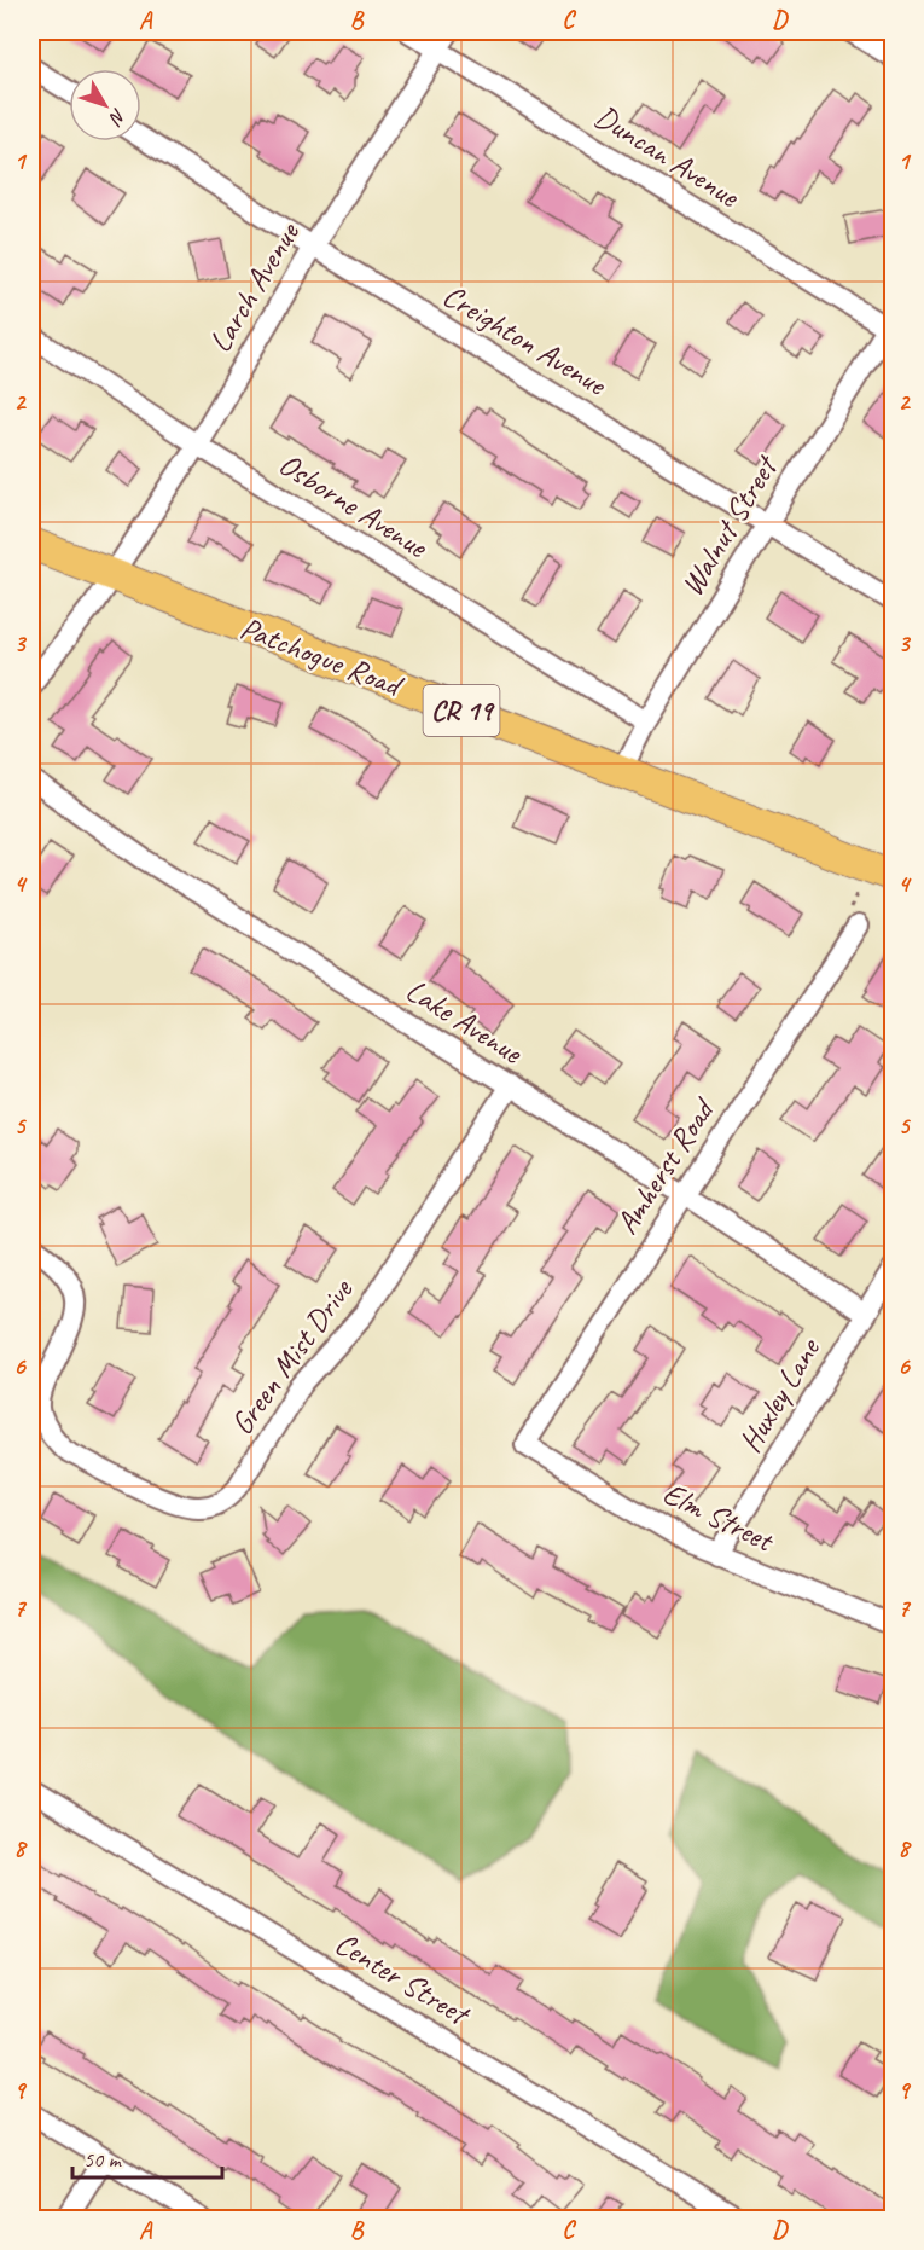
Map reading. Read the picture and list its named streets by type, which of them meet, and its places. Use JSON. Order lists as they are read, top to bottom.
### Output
{
  "streets": {
    "main road": ["Patchogue Road", "CR 19"],
    "street": [
      "Duncan Avenue",
      "Larch Avenue",
      "Creighton Avenue",
      "Osborne Avenue",
      "Walnut Street",
      "Lake Avenue",
      "Amherst Road",
      "Green Mist Drive",
      "Huxley Lane",
      "Elm Street",
      "Center Street"
    ]
  },
  "crossings": [
    ["Duncan Avenue", "Larch Avenue"],
    ["Duncan Avenue", "Walnut Street"],
    ["Larch Avenue", "Creighton Avenue"],
    ["Larch Avenue", "Osborne Avenue"],
    ["Larch Avenue", "Patchogue Road"],
    ["Creighton Avenue", "Walnut Street"],
    ["Osborne Avenue", "Walnut Street"],
    ["Walnut Street", "Patchogue Road"],
    ["Lake Avenue", "Amherst Road"],
    ["Lake Avenue", "Green Mist Drive"],
    ["Lake Avenue", "Huxley Lane"],
    ["Amherst Road", "Elm Street"],
    ["Huxley Lane", "Elm Street"]
  ],
  "scale_bar": "50 m",
  "north": "bottom right",
  "grid": {
    "columns": [
      "A",
      "B",
      "C",
      "D"
    ],
    "rows": [
      "1",
      "2",
      "3",
      "4",
      "5",
      "6",
      "7",
      "8",
      "9"
    ]
  }
}
